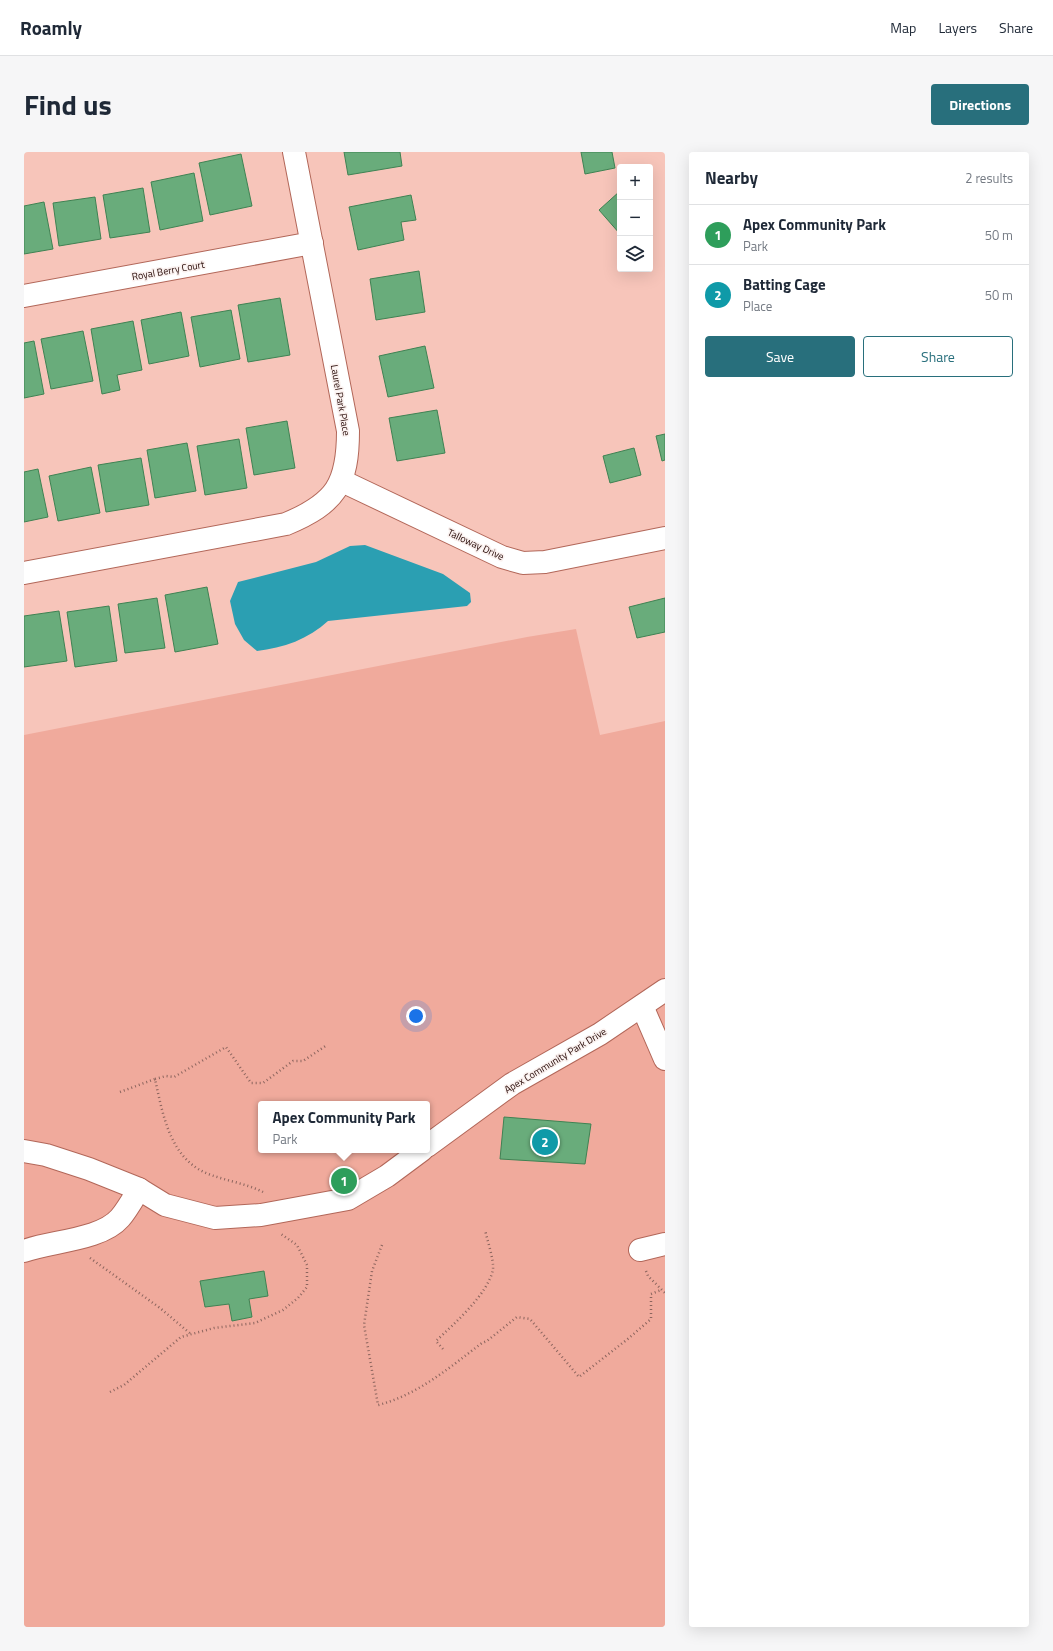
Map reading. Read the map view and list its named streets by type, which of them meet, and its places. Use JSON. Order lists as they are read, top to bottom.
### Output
{
  "streets": {
    "street": [
      "Royal Berry Court",
      "Laurel Park Place",
      "Talloway Drive",
      "Apex Community Park Drive"
    ]
  },
  "crossings": [
    ["Royal Berry Court", "Laurel Park Place"],
    ["Laurel Park Place", "Talloway Drive"]
  ],
  "page": {
    "header": "Roamly",
    "nav": ["Map", "Layers", "Share"],
    "title": "Find us",
    "buttons": [
      "Directions",
      ["Save", "Share"]
    ],
    "heading": ["Nearby", "2 results"],
    "map_buttons": ["+", "−"],
    "list": [
      {
        "mark": "1",
        "name": "Apex Community Park",
        "note": "Park",
        "value": "50 m"
      },
      {
        "mark": "2",
        "name": "Batting Cage",
        "note": "Place",
        "value": "50 m"
      }
    ],
    "popup": ["Apex Community Park", "Park"],
    "pins": ["2", "1"]
  }
}
